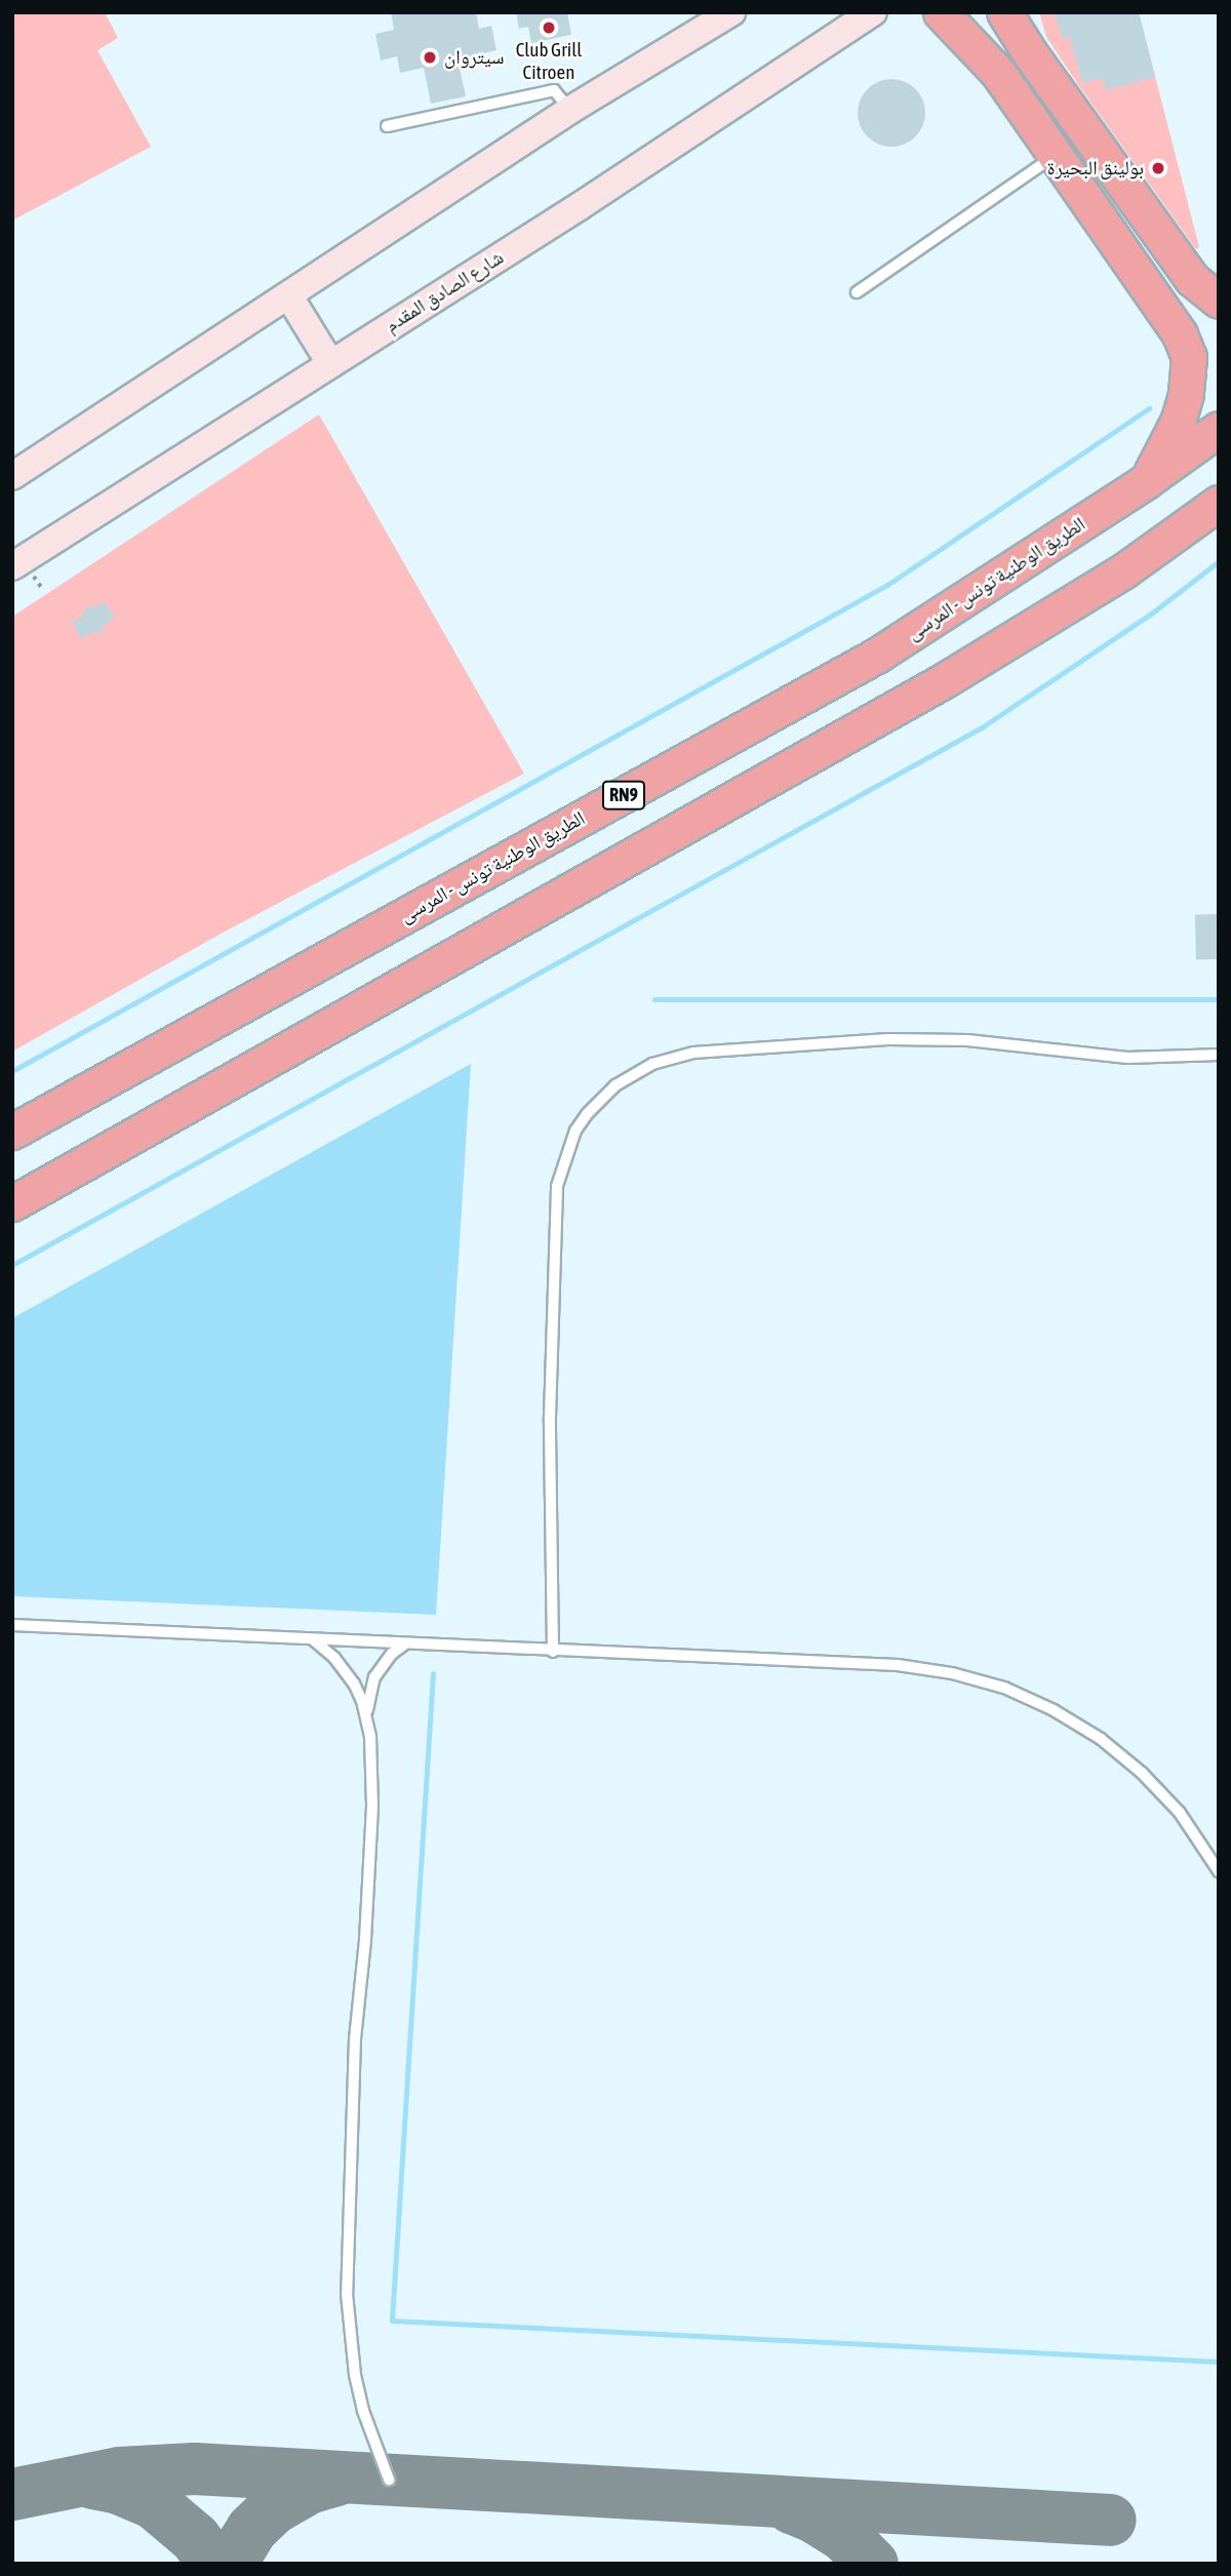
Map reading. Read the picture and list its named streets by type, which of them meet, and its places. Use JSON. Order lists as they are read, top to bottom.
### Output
{
  "streets": {
    "highway": ["الطريق الوطنية تونس - المرسى", "RN9"],
    "main road": ["شارع الصادق المقدم"]
  },
  "places": ["Club Grill Citroen", "سيتروان", "بولينق البحيرة"]
}
